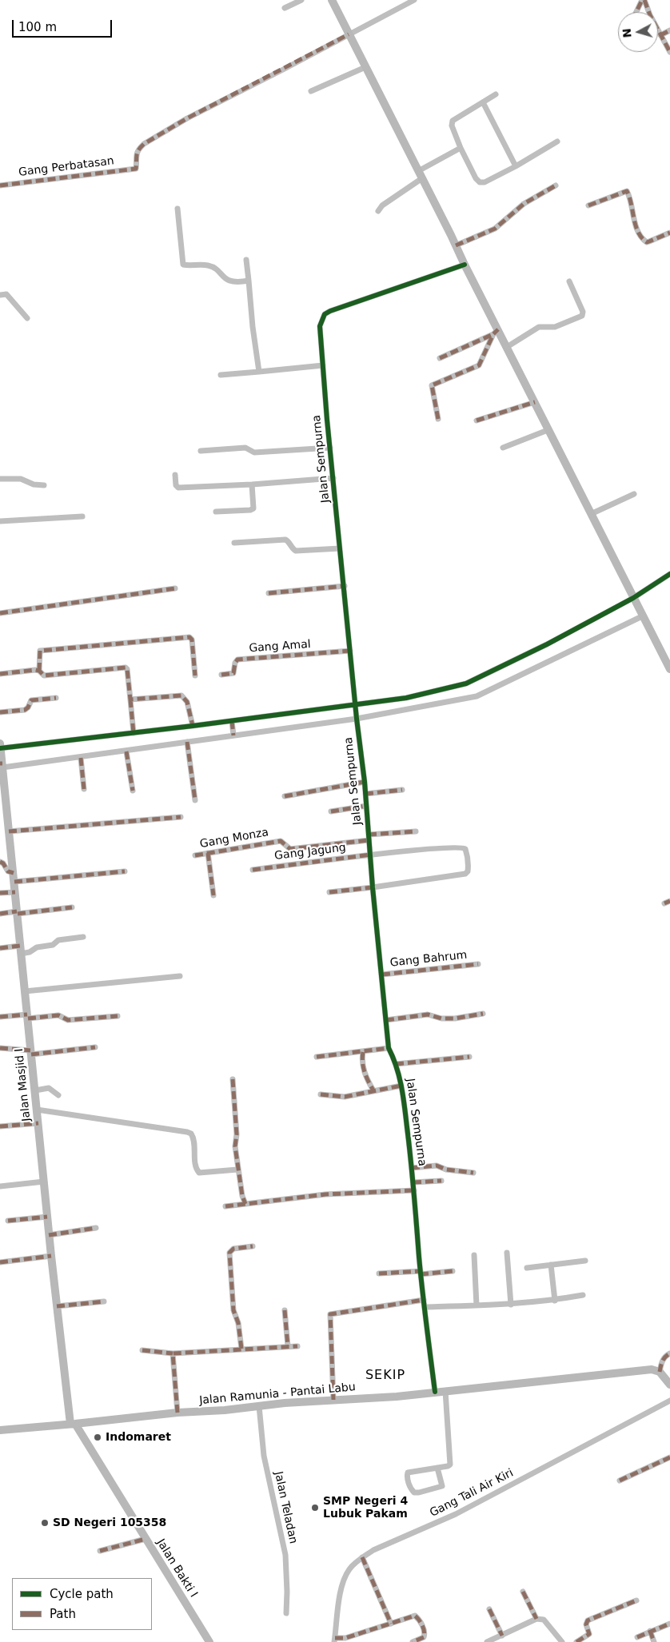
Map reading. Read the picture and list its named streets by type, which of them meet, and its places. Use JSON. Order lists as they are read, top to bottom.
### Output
{
  "streets": {
    "main road": ["Jalan Masjid I", "Jalan Ramunia - Pantai Labu", "Jalan Bakti I"],
    "street": [
      "Gang Perbatasan",
      "Jalan Sempurna",
      "Gang Amal",
      "Gang Monza",
      "Gang Jagung",
      "Gang Bahrum",
      "Gang Tali Air Kiri",
      "Jalan Teladan"
    ]
  },
  "crossings": [
    ["Jalan Sempurna", "Gang Amal"],
    ["Jalan Sempurna", "Gang Monza"],
    ["Jalan Sempurna", "Gang Jagung"],
    ["Jalan Sempurna", "Gang Bahrum"],
    ["Jalan Sempurna", "Jalan Ramunia - Pantai Labu"],
    ["Jalan Masjid I", "Jalan Ramunia - Pantai Labu"],
    ["Jalan Masjid I", "Jalan Bakti I"],
    ["Jalan Ramunia - Pantai Labu", "Jalan Teladan"],
    ["Jalan Ramunia - Pantai Labu", "Jalan Bakti I"]
  ],
  "districts": ["SEKIP"],
  "places": ["Indomaret", "SMP Negeri 4 Lubuk Pakam", "SD Negeri 105358"],
  "legend": ["Cycle path", "Path"],
  "scale_bar": "100 m",
  "north": "left"
}
